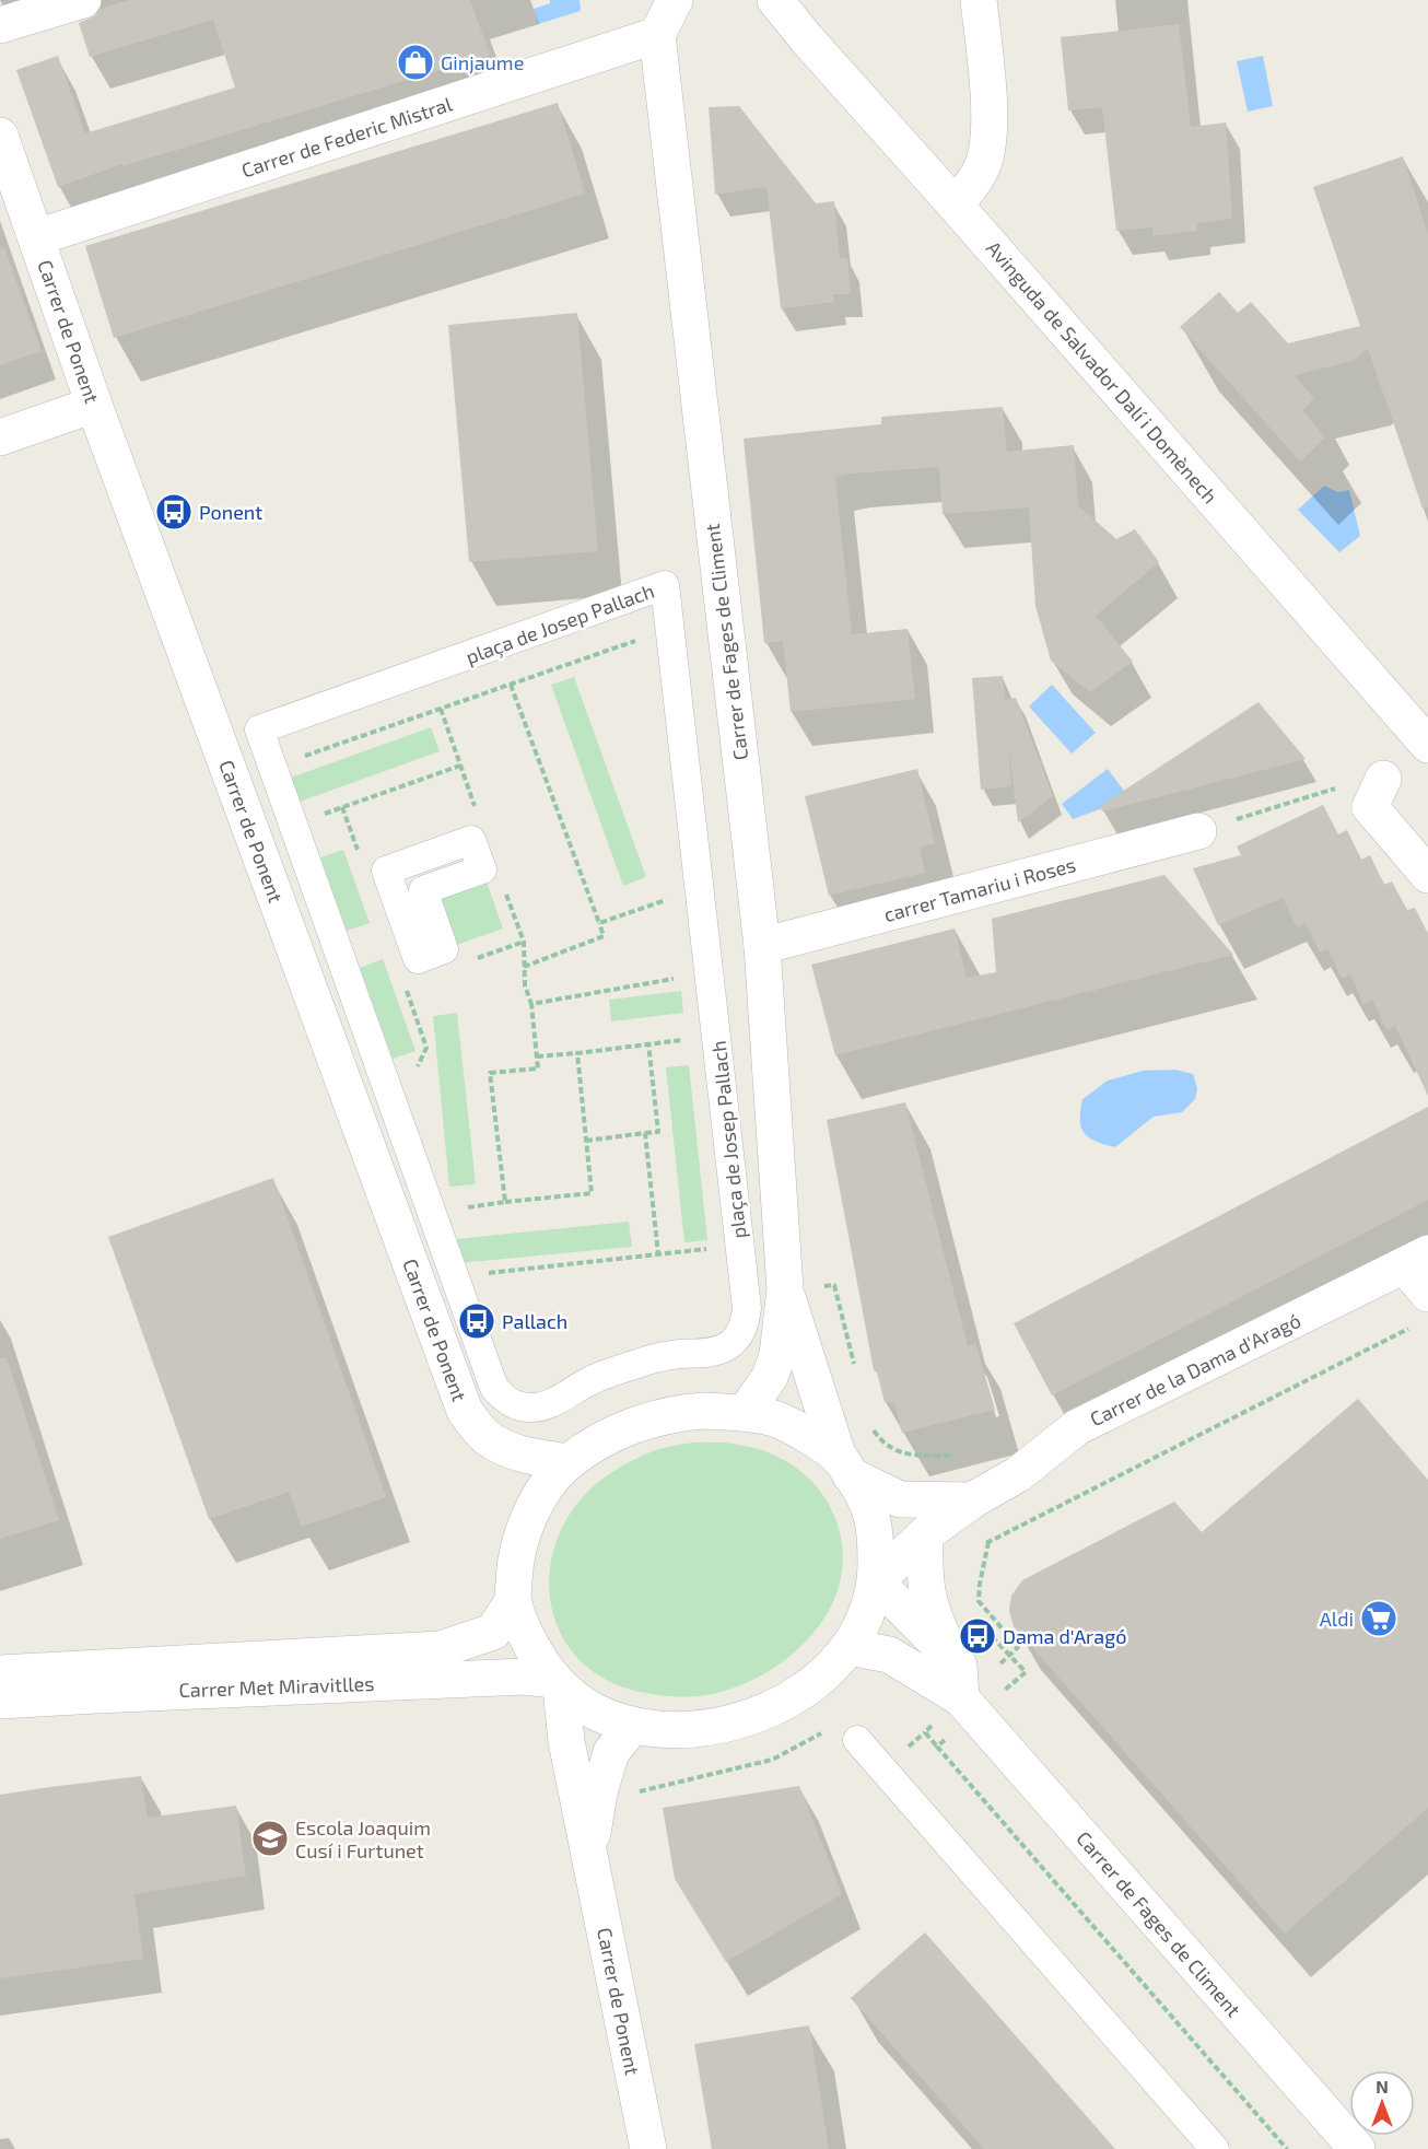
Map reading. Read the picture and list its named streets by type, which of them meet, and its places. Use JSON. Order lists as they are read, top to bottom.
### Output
{
  "streets": {
    "street": [
      "Carrer de Federic Mistral",
      "Carrer de Ponent",
      "Avinguda de Salvador Dalí i Domènech",
      "plaça de Josep Pallach",
      "Carrer de Fages de Climent",
      "carrer Tamariu i Roses",
      "Carrer de la Dama d'Aragó",
      "Carrer Met Miravitlles"
    ]
  },
  "crossings": [
    ["Carrer de Federic Mistral", "Carrer de Ponent"],
    ["Carrer de Federic Mistral", "Carrer de Fages de Climent"],
    ["Carrer de Ponent", "Carrer de Fages de Climent"],
    ["Carrer de Ponent", "Carrer Met Miravitlles"],
    ["Carrer de Fages de Climent", "carrer Tamariu i Roses"],
    ["Carrer de Fages de Climent", "Carrer de la Dama d'Aragó"],
    ["Carrer de Fages de Climent", "Carrer Met Miravitlles"]
  ],
  "places": {
    "shop": ["Ginjaume"],
    "bus stop": ["Ponent", "Pallach", "Dama d'Aragó"],
    "supermarket": ["Aldi"],
    "school or university": ["Escola Joaquim Cusí i Furtunet"]
  },
  "north": "top"
}
